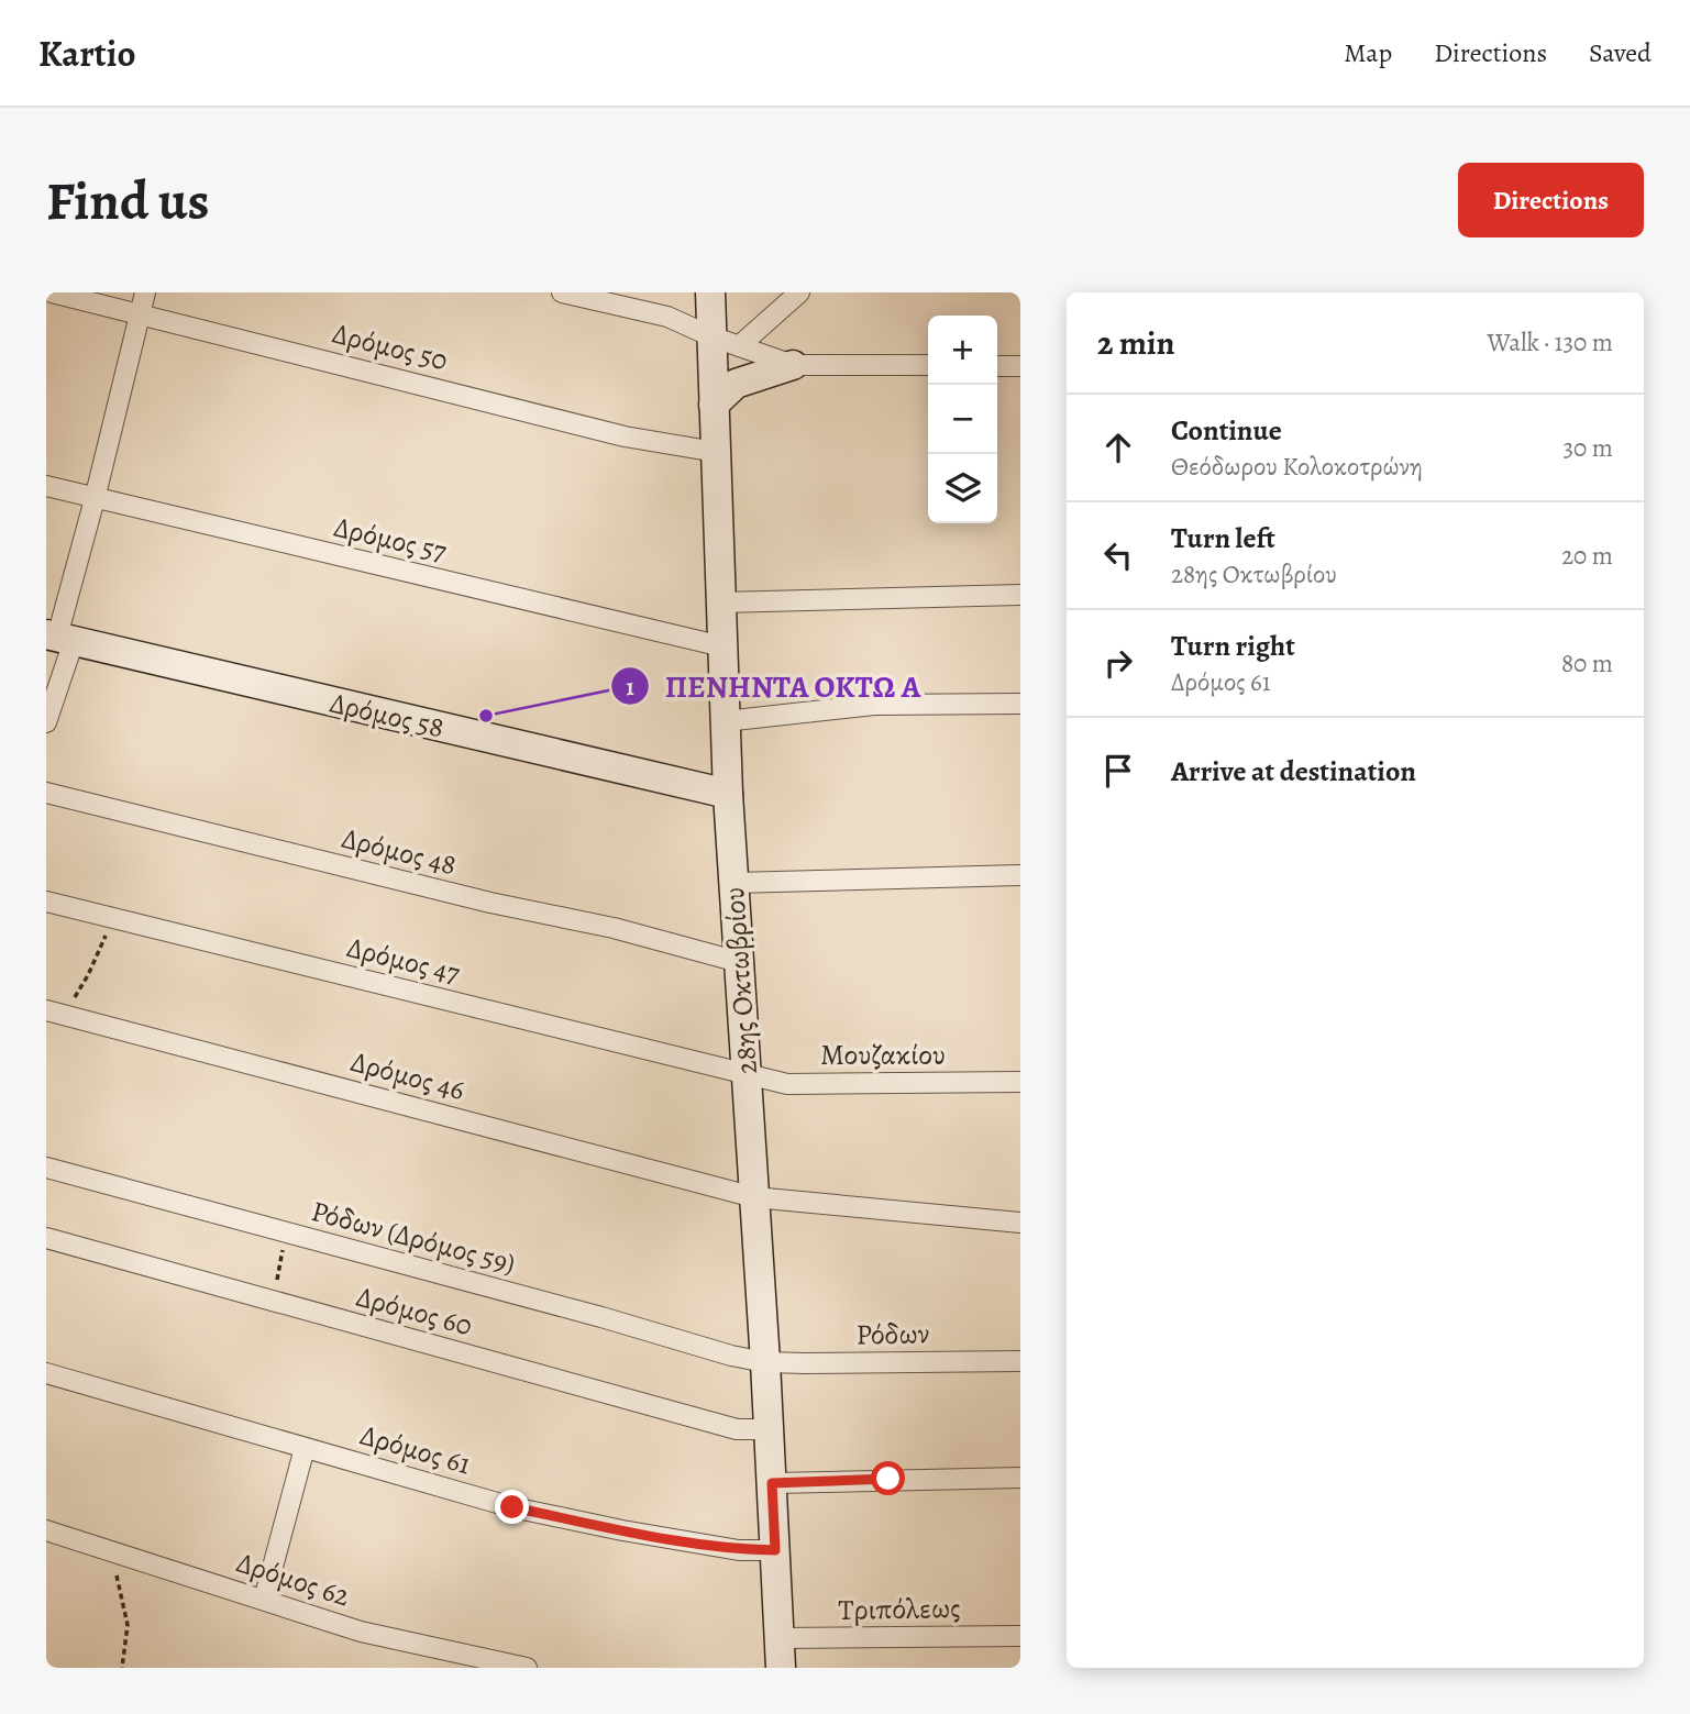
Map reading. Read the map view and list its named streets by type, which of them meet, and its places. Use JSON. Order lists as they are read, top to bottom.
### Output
{
  "streets": {
    "street": [
      "Δρόμος 50",
      "Δρόμος 57",
      "Δρόμος 58",
      "Δρόμος 48",
      "Δρόμος 47",
      "28ης Οκτωβρίου",
      "Μουζακίου",
      "Δρόμος 46",
      "Ρόδων (Δρόμος 59)",
      "Δρόμος 60",
      "Ρόδων",
      "Δρόμος 61",
      "Δρόμος 62",
      "Τριπόλεως"
    ]
  },
  "crossings": [
    ["Δρόμος 50", "28ης Οκτωβρίου"],
    ["Δρόμος 57", "28ης Οκτωβρίου"],
    ["Δρόμος 58", "28ης Οκτωβρίου"],
    ["Δρόμος 48", "28ης Οκτωβρίου"],
    ["Δρόμος 47", "28ης Οκτωβρίου"],
    ["Δρόμος 47", "Μουζακίου"],
    ["28ης Οκτωβρίου", "Μουζακίου"],
    ["28ης Οκτωβρίου", "Δρόμος 46"],
    ["28ης Οκτωβρίου", "Ρόδων (Δρόμος 59)"],
    ["28ης Οκτωβρίου", "Δρόμος 60"],
    ["28ης Οκτωβρίου", "Ρόδων"],
    ["28ης Οκτωβρίου", "Δρόμος 61"],
    ["28ης Οκτωβρίου", "Τριπόλεως"],
    ["Ρόδων (Δρόμος 59)", "Ρόδων"]
  ],
  "places": ["ΠΕΝΗΝΤΑ ΟΚΤΩ Α"],
  "page": {
    "header": "Kartio",
    "nav": ["Map", "Directions", "Saved"],
    "buttons": "Directions",
    "title": "Find us",
    "heading": ["2 min", "Walk · 130 m"],
    "map_buttons": ["+", "−"],
    "list": [
      ["Continue", "Θεόδωρου Κολοκοτρώνη", "30 m"],
      ["Turn left", "28ης Οκτωβρίου", "20 m"],
      ["Turn right", "Δρόμος 61", "80 m"],
      "Arrive at destination"
    ]
  }
}
